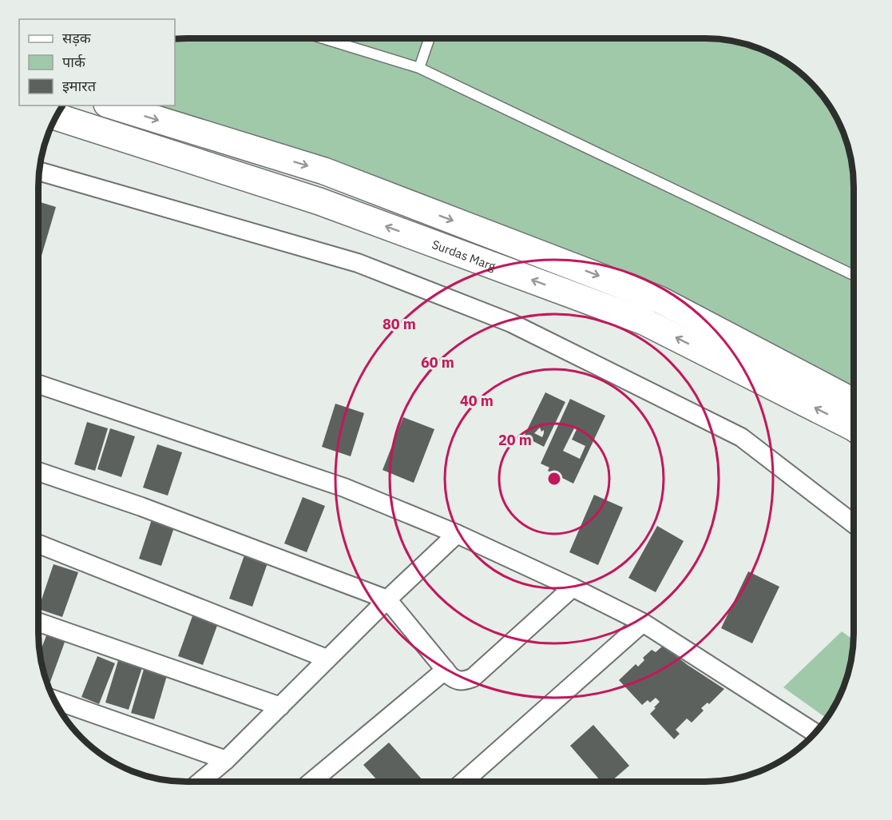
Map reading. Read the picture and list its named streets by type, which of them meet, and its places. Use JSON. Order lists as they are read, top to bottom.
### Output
{
  "streets": {
    "main road": ["Surdas Marg"]
  },
  "legend": ["सड़क", "पार्क", "इमारत"],
  "rings": [
    "80 m",
    "60 m",
    "40 m",
    "20 m"
  ]
}
